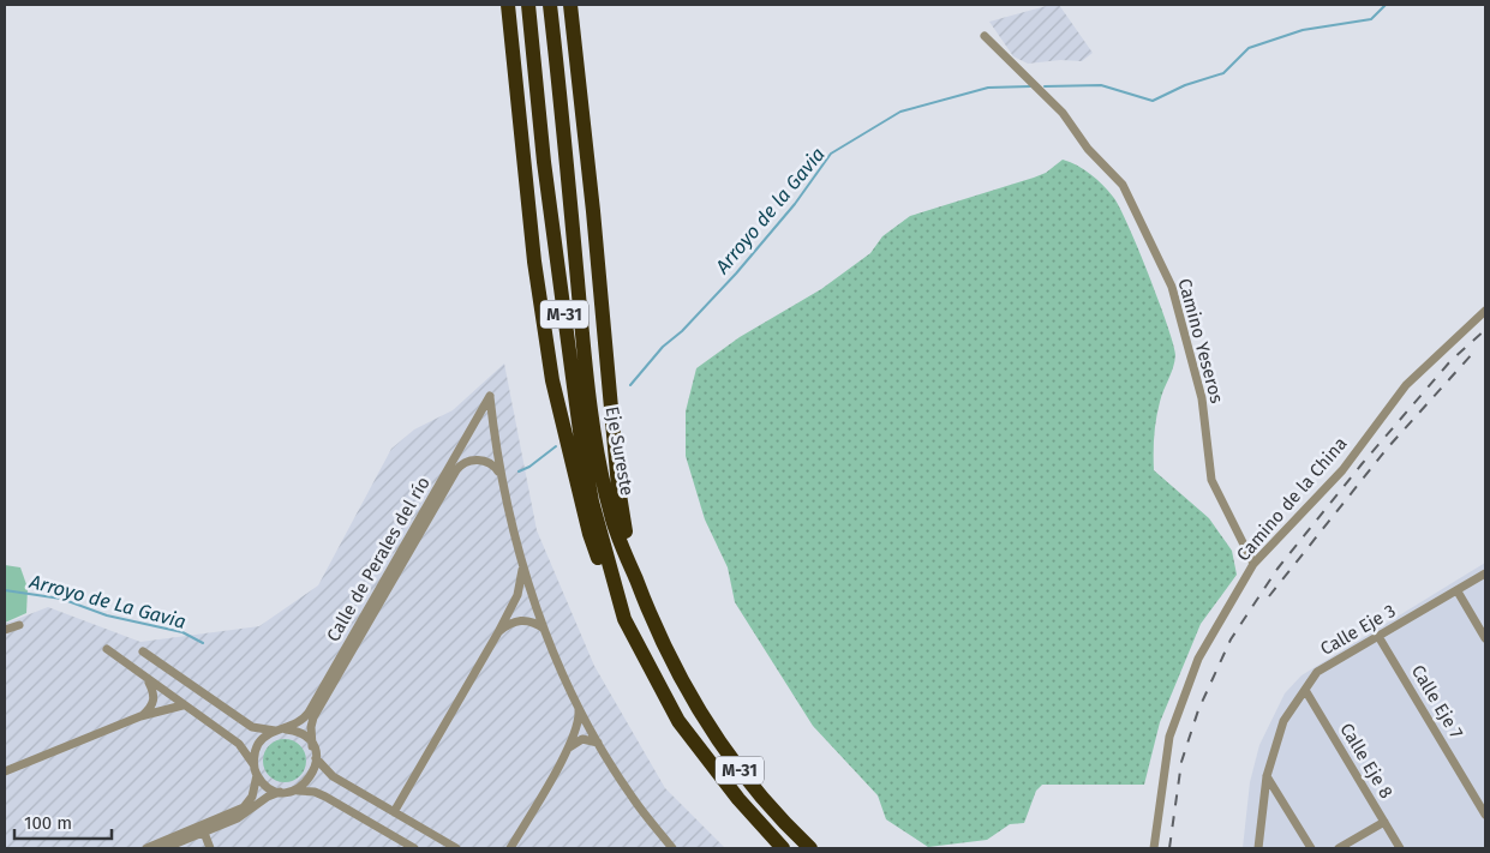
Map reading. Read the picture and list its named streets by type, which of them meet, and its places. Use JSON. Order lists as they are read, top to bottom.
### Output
{
  "streets": {
    "highway": ["M-31", "Eje Sureste"],
    "street": [
      "Camino Yeseros",
      "Camino de la China",
      "Calle de Perales del río",
      "Calle Eje 3",
      "Calle Eje 7",
      "Calle Eje 8"
    ]
  },
  "crossings": [
    ["Camino Yeseros", "Camino de la China"],
    ["Calle Eje 3", "Calle Eje 7"],
    ["Calle Eje 3", "Calle Eje 8"]
  ],
  "water": ["Arroyo de la Gavia", "Arroyo de La Gavia"],
  "scale_bar": "100 m"
}
